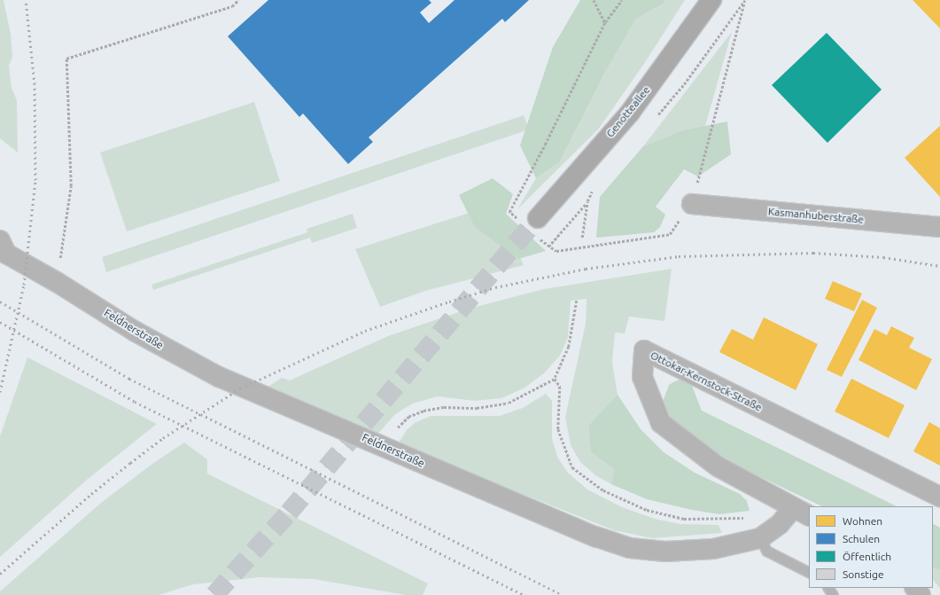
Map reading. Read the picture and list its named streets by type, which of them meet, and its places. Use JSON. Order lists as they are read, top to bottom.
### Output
{
  "streets": {
    "main road": ["Genotteallee"],
    "street": ["Kasmanhuberstraße", "Feldnerstraße", "Ottokar-Kernstock-Straße"]
  },
  "crossings": [
    ["Feldnerstraße", "Ottokar-Kernstock-Straße"]
  ],
  "legend": [
    "Wohnen",
    "Schulen",
    "Öffentlich",
    "Sonstige"
  ]
}
